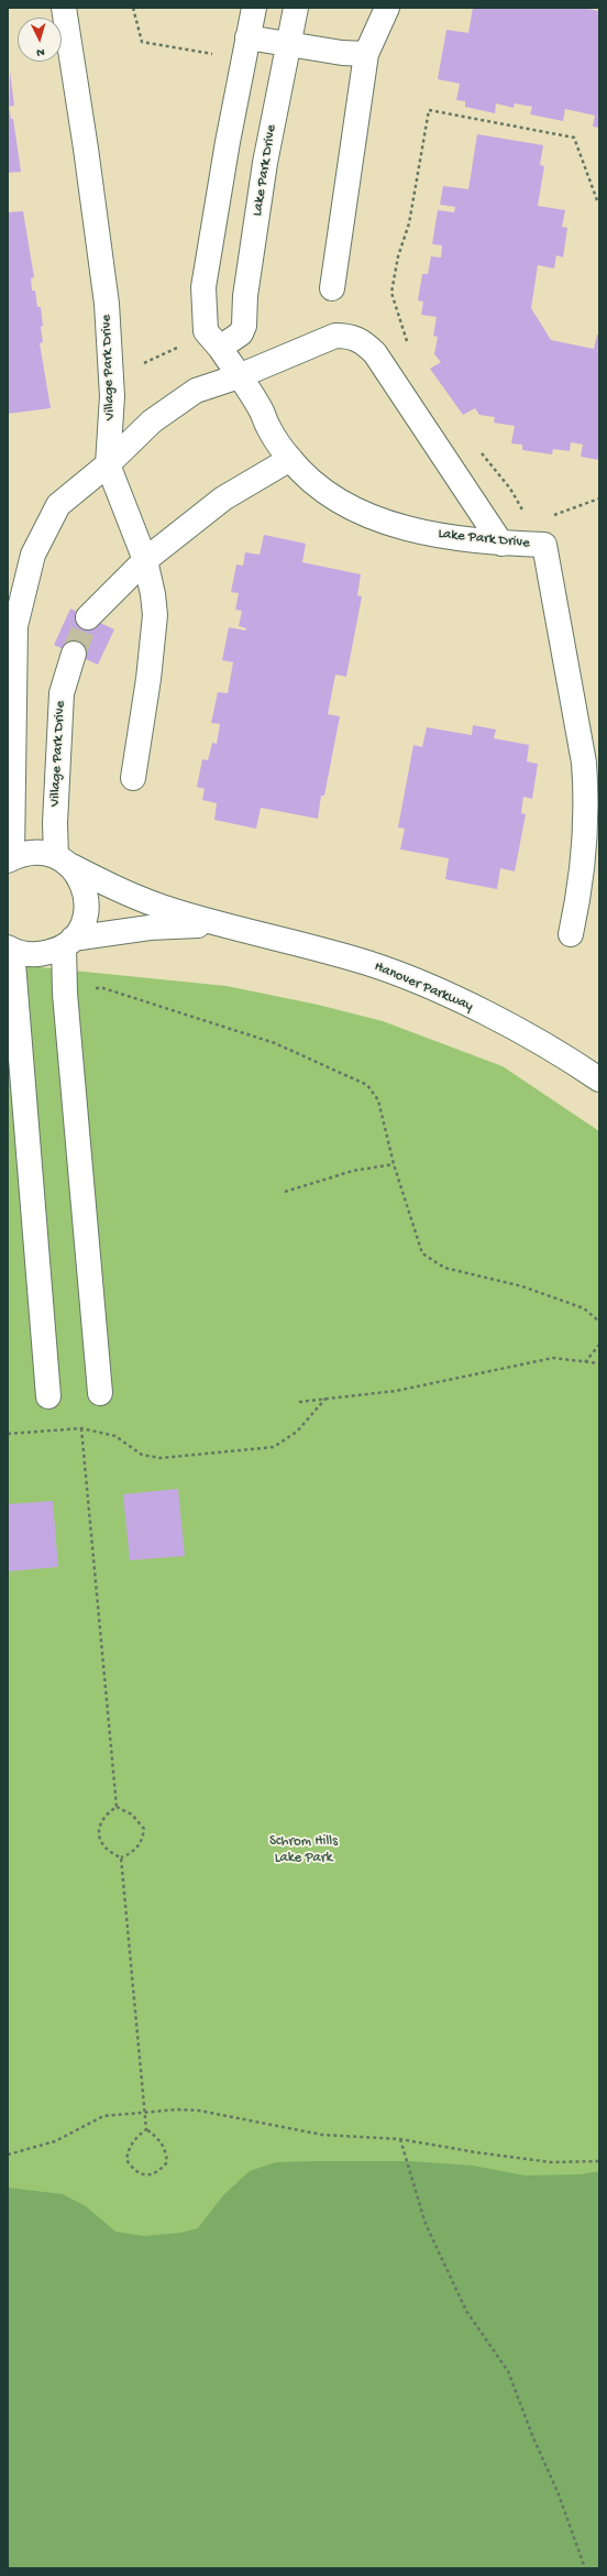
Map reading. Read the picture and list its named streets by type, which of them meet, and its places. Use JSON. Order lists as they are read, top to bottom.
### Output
{
  "streets": {
    "street": ["Lake Park Drive", "Village Park Drive", "Hanover Parkway"]
  },
  "crossings": [
    ["Village Park Drive", "Hanover Parkway"]
  ],
  "parks": ["Schrom Hills Lake Park"],
  "north": "bottom"
}
